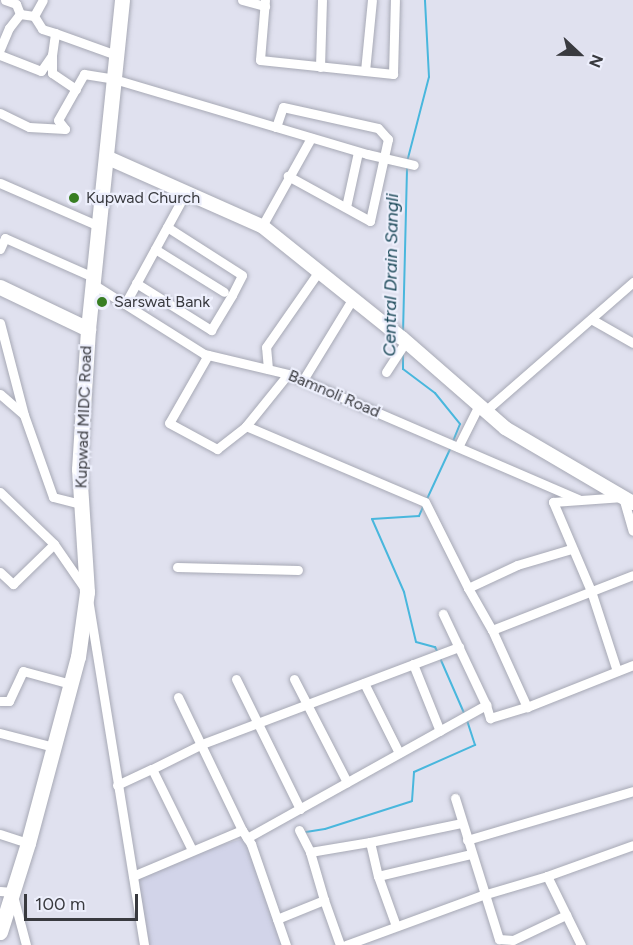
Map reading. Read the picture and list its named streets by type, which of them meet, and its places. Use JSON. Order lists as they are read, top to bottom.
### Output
{
  "streets": {
    "main road": ["Kupwad MIDC Road"],
    "street": ["Bamnoli Road"]
  },
  "crossings": [
    ["Bamnoli Road", "Kupwad MIDC Road"]
  ],
  "water": ["Central Drain Sangli"],
  "places": ["Kupwad Church", "Sarswat Bank"],
  "scale_bar": "100 m",
  "north": "right"
}
